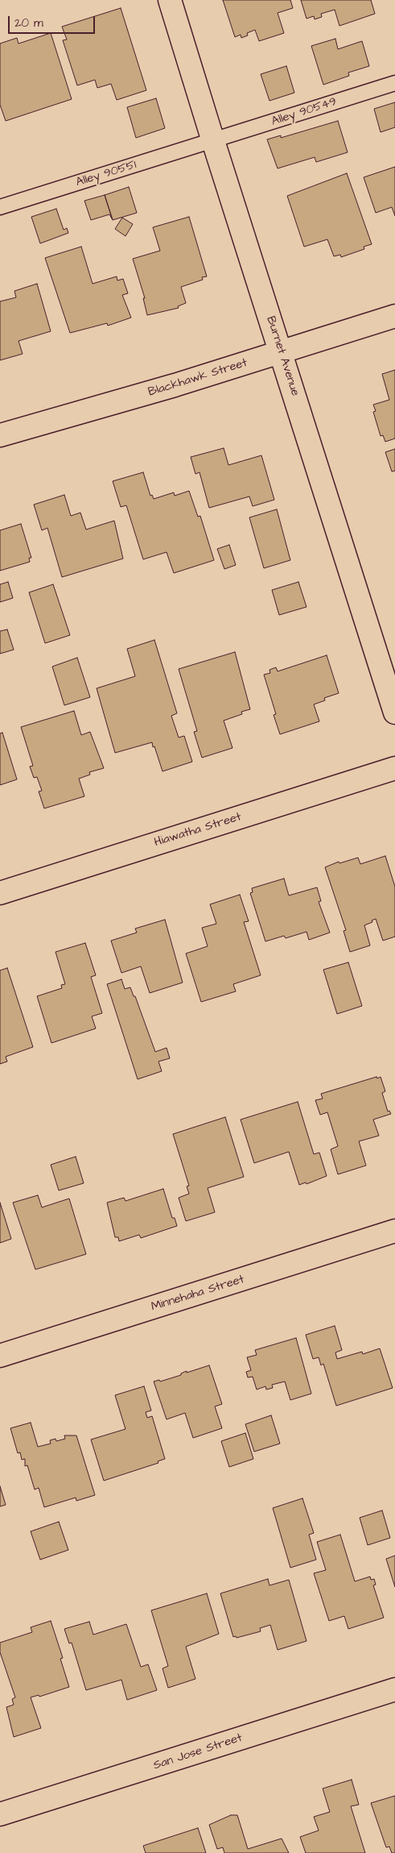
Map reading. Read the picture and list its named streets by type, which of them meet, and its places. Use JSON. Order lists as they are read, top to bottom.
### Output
{
  "streets": {
    "street": [
      "Burnet Avenue",
      "Blackhawk Street",
      "Hiawatha Street",
      "Minnehaha Street",
      "San Jose Street"
    ],
    "lane": ["Alley 90549", "Alley 90551"]
  },
  "crossings": [
    ["Alley 90549", "Alley 90551"],
    ["Alley 90549", "Burnet Avenue"],
    ["Alley 90551", "Burnet Avenue"],
    ["Burnet Avenue", "Blackhawk Street"]
  ],
  "scale_bar": "20 m"
}
